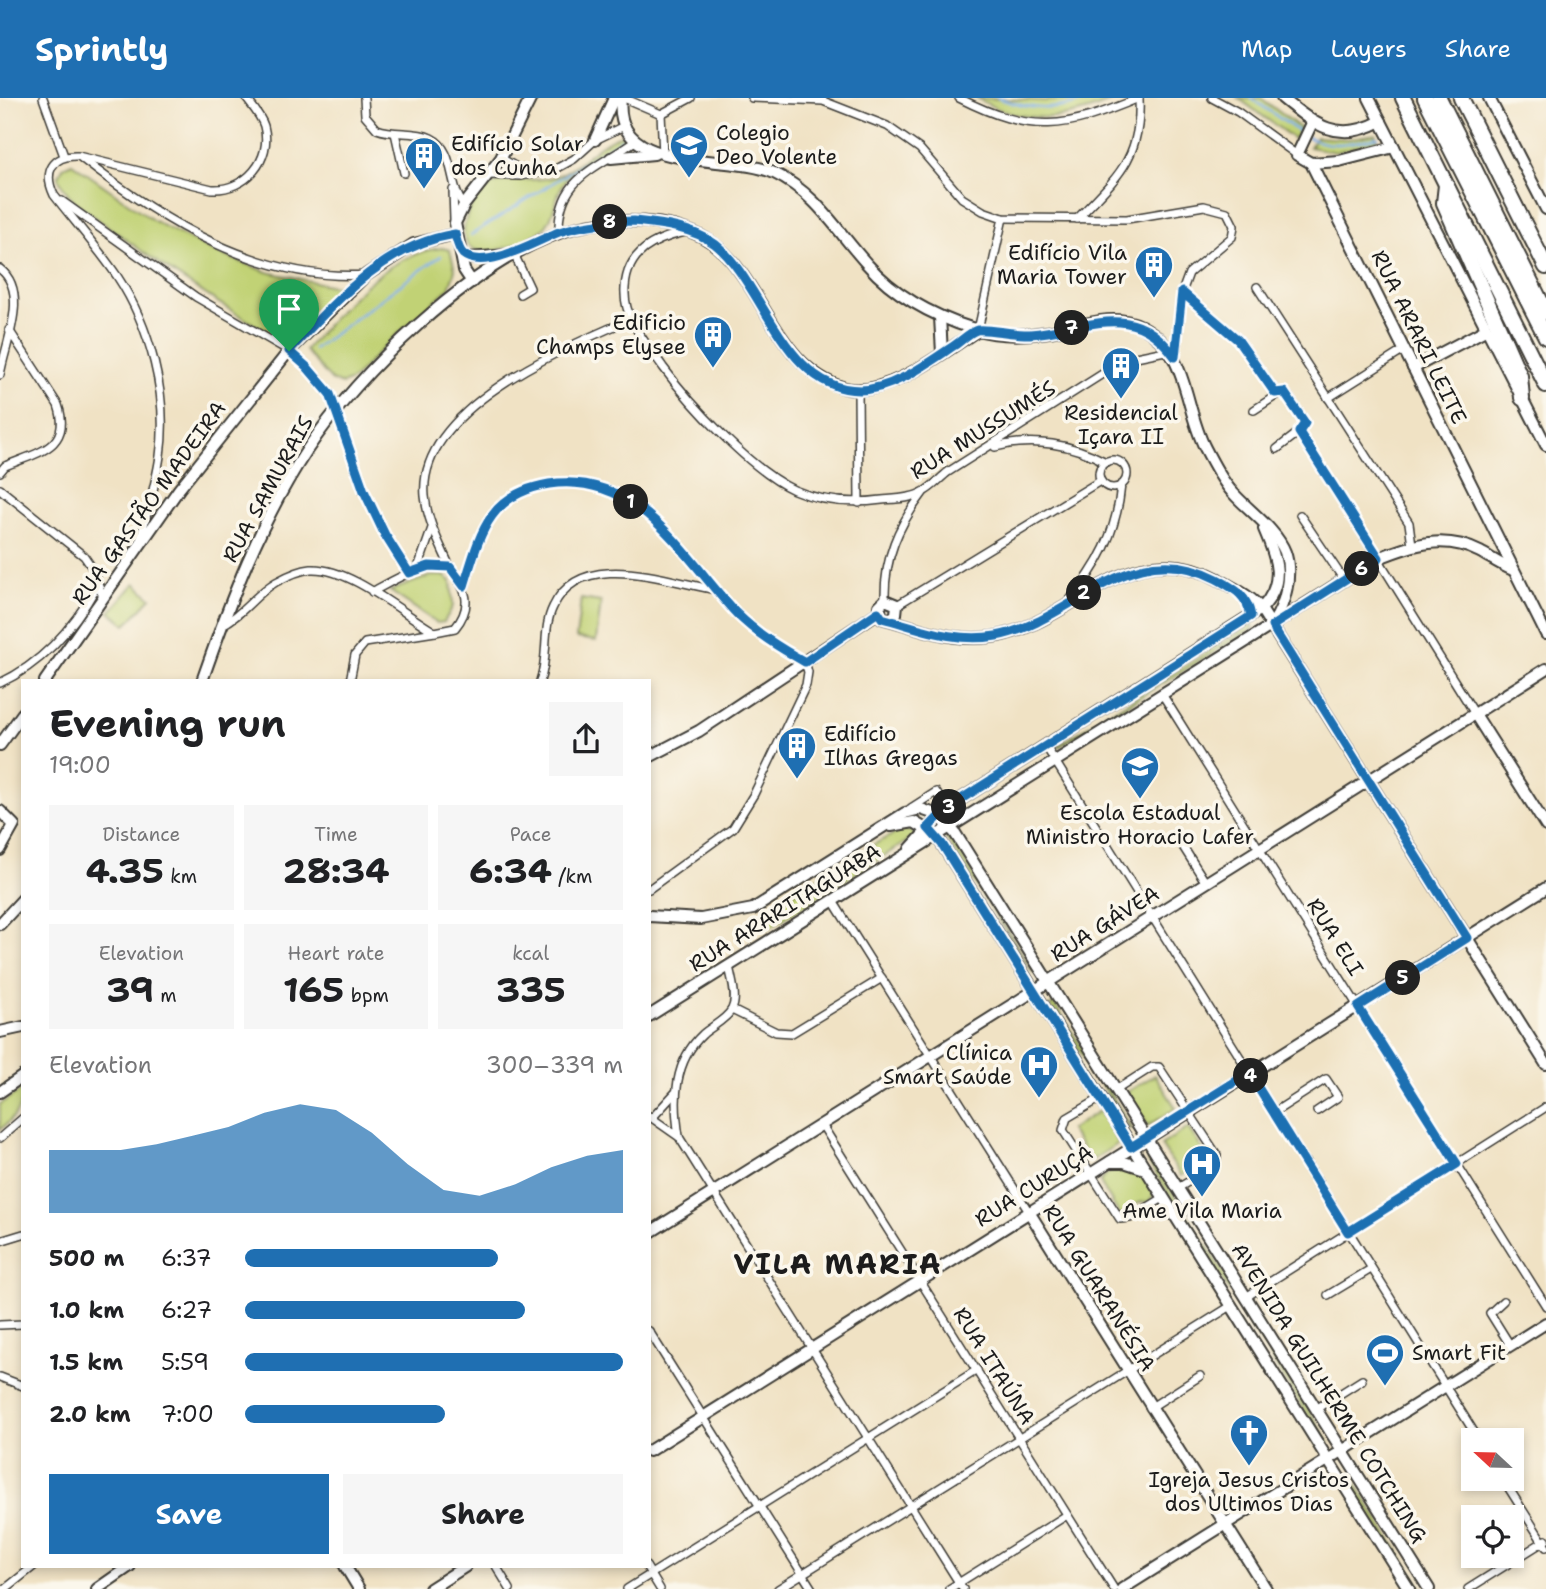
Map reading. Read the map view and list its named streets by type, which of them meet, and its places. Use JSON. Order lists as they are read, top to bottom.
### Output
{
  "streets": {
    "street": [
      "RUA ARARI LEITE",
      "RUA MUSSUMÉS",
      "RUA SAMURAIS",
      "RUA GASTÃO MADEIRA",
      "RUA ARARITAGUABA",
      "RUA GÁVEA",
      "RUA ELI",
      "RUA CURUÇÁ",
      "RUA GUARANÉSIA",
      "RUA ITAÚNA",
      "AVENIDA GUILHERME COTCHING"
    ]
  },
  "crossings": [
    ["RUA ARARI LEITE", "RUA ARARITAGUABA"],
    ["RUA MUSSUMÉS", "RUA SAMURAIS"],
    ["RUA ARARITAGUABA", "RUA ELI"],
    ["RUA ARARITAGUABA", "RUA GUARANÉSIA"],
    ["RUA ARARITAGUABA", "AVENIDA GUILHERME COTCHING"],
    ["RUA GÁVEA", "RUA ELI"],
    ["RUA GÁVEA", "RUA GUARANÉSIA"],
    ["RUA GÁVEA", "RUA ITAÚNA"],
    ["RUA GÁVEA", "AVENIDA GUILHERME COTCHING"],
    ["RUA ELI", "RUA CURUÇÁ"],
    ["RUA CURUÇÁ", "RUA GUARANÉSIA"],
    ["RUA CURUÇÁ", "RUA ITAÚNA"],
    ["RUA CURUÇÁ", "AVENIDA GUILHERME COTCHING"]
  ],
  "districts": ["VILA MARIA"],
  "places": {
    "school or university": ["Colegio Deo Volente", "Escola Estadual Ministro Horacio Lafer"],
    "building": [
      "Edifício Solar dos Cunha",
      "Edifício Vila Maria Tower",
      "Edificio Champs Elysee",
      "Residencial Içara II",
      "Edifício Ilhas Gregas"
    ],
    "hospital": ["Clínica Smart Saúde", "Ame Vila Maria"],
    "sports": ["Smart Fit"],
    "church": ["Igreja Jesus Cristos dos Ultimos Dias"]
  },
  "north": "left",
  "page": {
    "header": "Sprintly",
    "nav": ["Map", "Layers", "Share"],
    "pins": [
      "8",
      "7",
      "1",
      "6",
      "2",
      "3",
      "5",
      "4"
    ],
    "heading": ["Evening run", "19:00"],
    "stats": [
      ["Distance", "4.35 km"],
      ["Time", "28:34"],
      ["Pace", "6:34 /km"],
      ["Elevation", "39 m"],
      ["Heart rate", "165 bpm"],
      ["kcal", "335"]
    ],
    "chart": ["Elevation", "300–339 m"],
    "list": [
      {
        "name": "500 m",
        "note": "6:37"
      },
      {
        "name": "1.0 km",
        "note": "6:27"
      },
      {
        "name": "1.5 km",
        "note": "5:59"
      },
      {
        "name": "2.0 km",
        "note": "7:00"
      }
    ],
    "buttons": ["Save", "Share"]
  }
}
